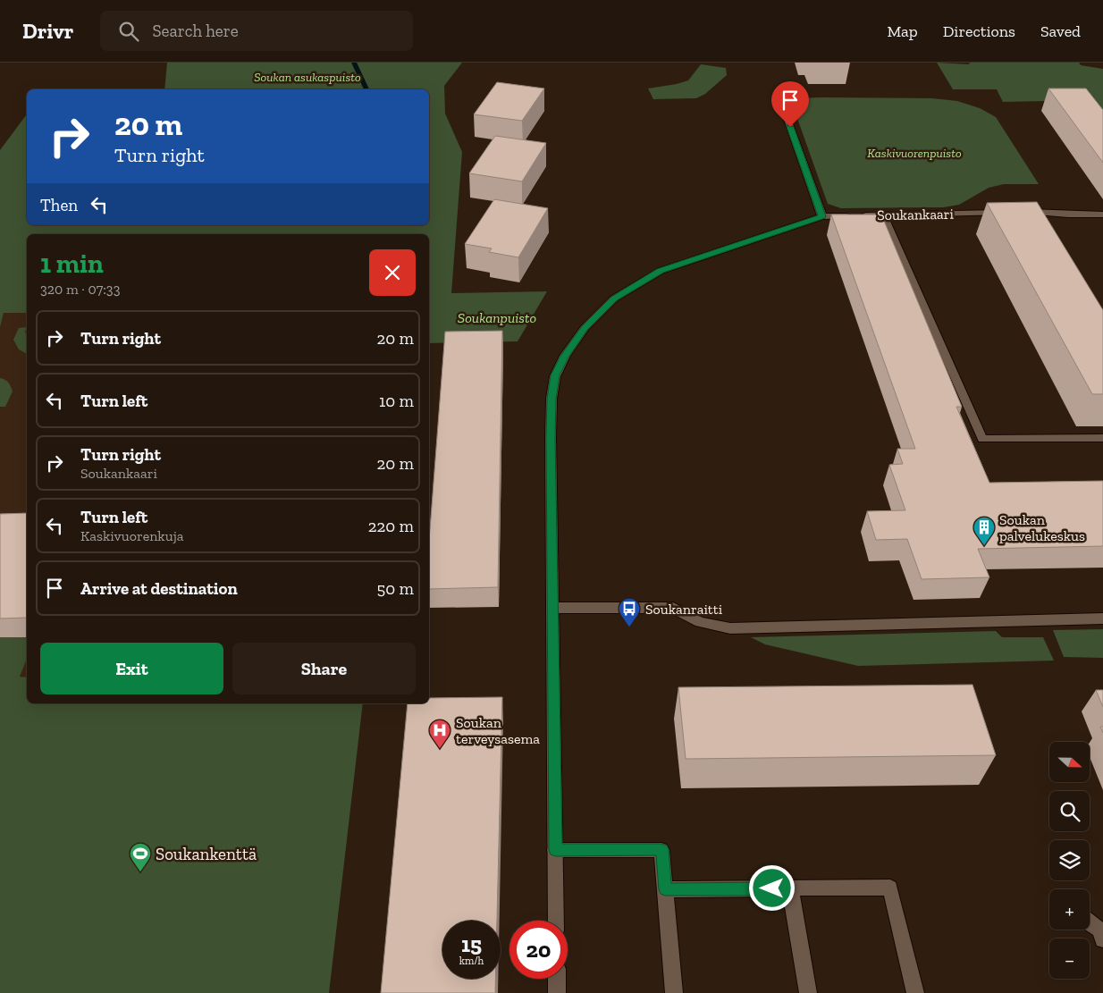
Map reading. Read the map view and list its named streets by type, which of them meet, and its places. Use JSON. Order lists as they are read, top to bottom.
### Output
{
  "streets": {
    "street": ["Soukankaari"]
  },
  "parks": ["Soukan asukaspuisto", "Kaskivuorenpuisto", "Soukanpuisto"],
  "places": {
    "building": ["Soukan palvelukeskus"],
    "bus stop": ["Soukanraitti"],
    "hospital": ["Soukan terveysasema"],
    "sports": ["Soukankenttä"]
  },
  "north": "right",
  "page": {
    "header": "Drivr",
    "search": "Search here",
    "nav": ["Map", "Directions", "Saved"],
    "turn": ["20 m", "Turn right"],
    "then": "Then",
    "heading": ["1 min", "320 m · 07:33"],
    "list": [
      {
        "name": "Turn right",
        "value": "20 m"
      },
      {
        "name": "Turn left",
        "value": "10 m"
      },
      {
        "name": "Turn right",
        "note": "Soukankaari",
        "value": "20 m"
      },
      {
        "name": "Turn left",
        "note": "Kaskivuorenkuja",
        "value": "220 m"
      },
      {
        "name": "Arrive at destination",
        "value": "50 m"
      }
    ],
    "buttons": ["Exit", "Share"],
    "map_buttons": ["+", "−"],
    "speed": "15 km/h",
    "limit": "20"
  }
}
